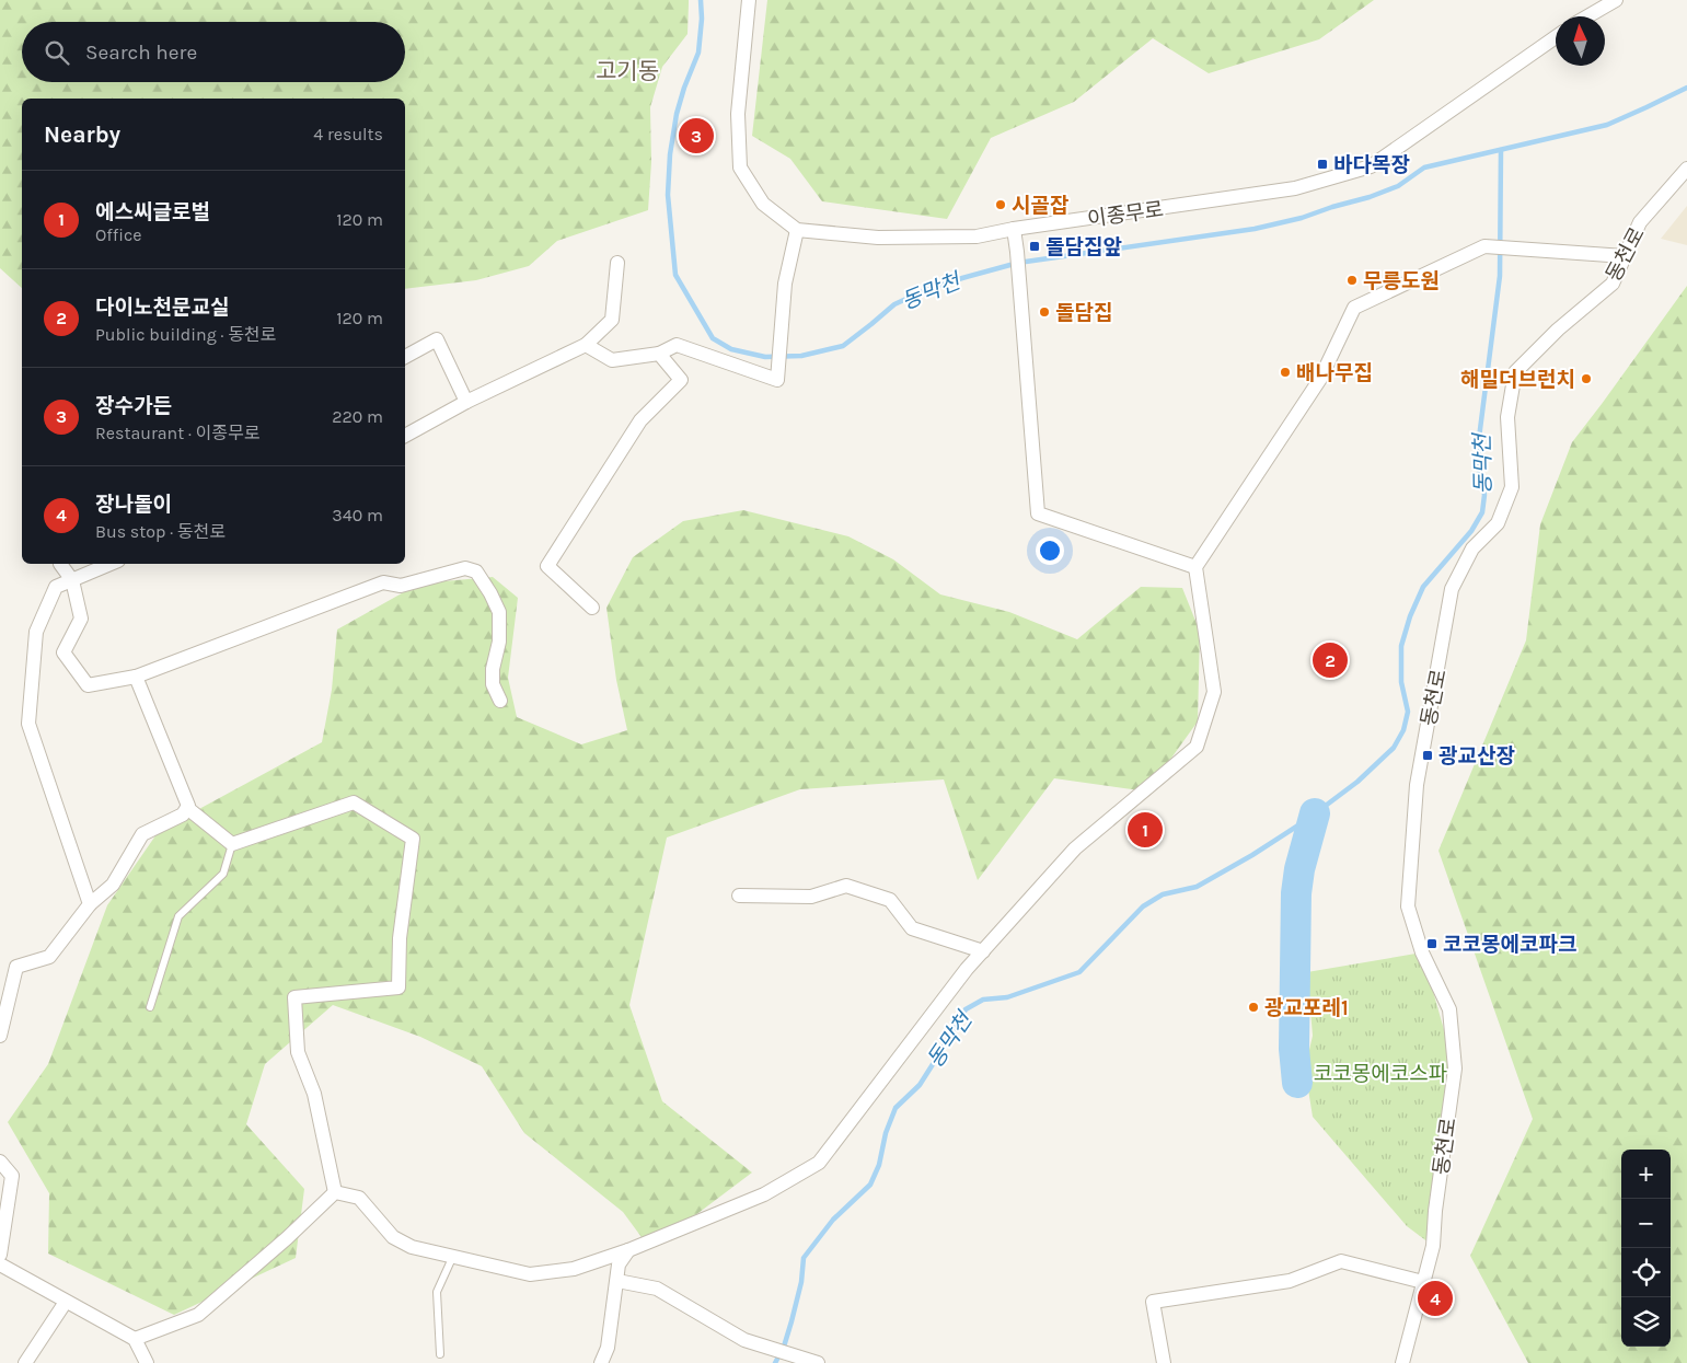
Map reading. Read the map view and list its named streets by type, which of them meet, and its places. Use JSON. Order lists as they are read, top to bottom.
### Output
{
  "streets": {
    "street": ["이종무로", "동천로"]
  },
  "districts": ["고기동"],
  "water": ["동막천"],
  "parks": ["코코몽에코스파"],
  "places": {
    "transit": [
      "바다목장",
      "돌담집앞",
      "광교산장",
      "코코몽에코파크"
    ],
    "other": [
      "시골잡",
      "무릉도원",
      "돌담집",
      "배나무집",
      "해밀더브런치",
      "광교포레1"
    ]
  },
  "north": "top",
  "page": {
    "search": "Search here",
    "heading": ["Nearby", "4 results"],
    "pins": [
      "3",
      "2",
      "1",
      "4"
    ],
    "list": [
      {
        "mark": "1",
        "name": "에스씨글로벌",
        "note": "Office",
        "value": "120 m"
      },
      {
        "mark": "2",
        "name": "다이노천문교실",
        "note": "Public building · 동천로",
        "value": "120 m"
      },
      {
        "mark": "3",
        "name": "장수가든",
        "note": "Restaurant · 이종무로",
        "value": "220 m"
      },
      {
        "mark": "4",
        "name": "장나돌이",
        "note": "Bus stop · 동천로",
        "value": "340 m"
      }
    ],
    "map_buttons": ["+", "−"]
  }
}
